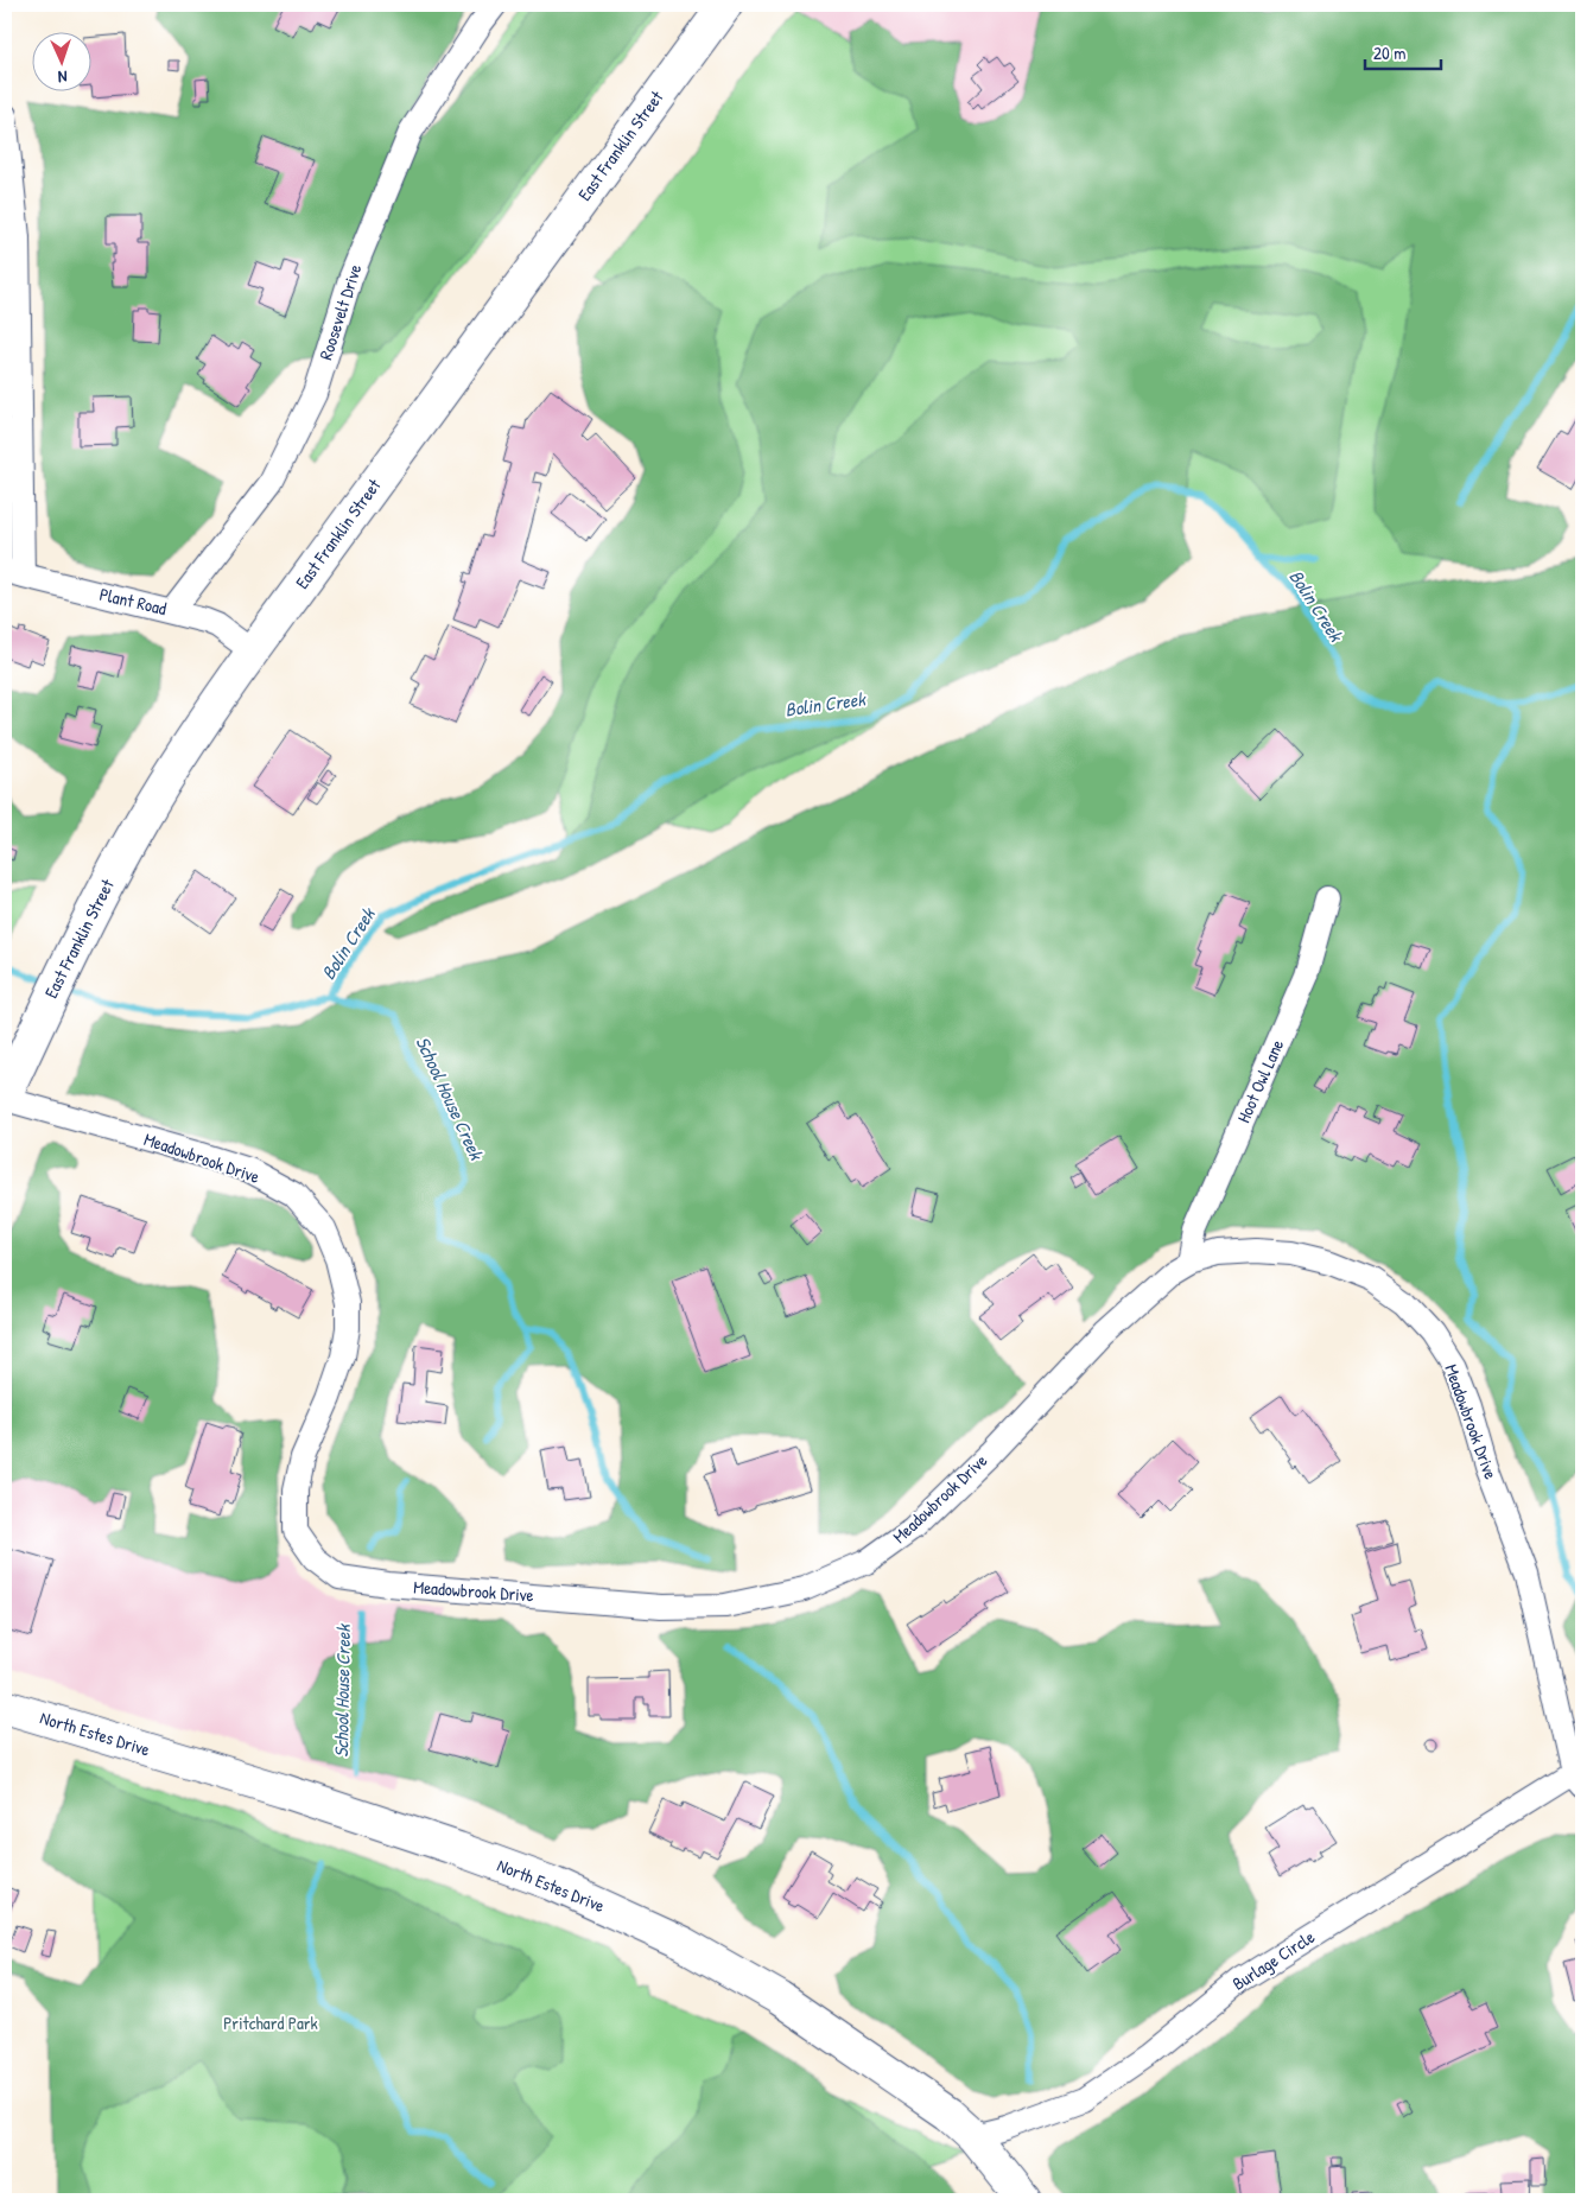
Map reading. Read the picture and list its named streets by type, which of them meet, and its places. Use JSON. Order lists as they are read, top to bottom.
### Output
{
  "streets": {
    "main road": ["East Franklin Street", "North Estes Drive"],
    "street": [
      "Roosevelt Drive",
      "Plant Road",
      "Hoot Owl Lane",
      "Meadowbrook Drive",
      "Burlage Circle"
    ]
  },
  "crossings": [
    ["East Franklin Street", "Plant Road"],
    ["East Franklin Street", "Meadowbrook Drive"],
    ["Roosevelt Drive", "Plant Road"],
    ["Hoot Owl Lane", "Meadowbrook Drive"],
    ["Meadowbrook Drive", "Burlage Circle"],
    ["North Estes Drive", "Burlage Circle"]
  ],
  "water": ["Bolin Creek", "School House Creek"],
  "parks": ["Pritchard Park"],
  "scale_bar": "20 m",
  "north": "bottom"
}
